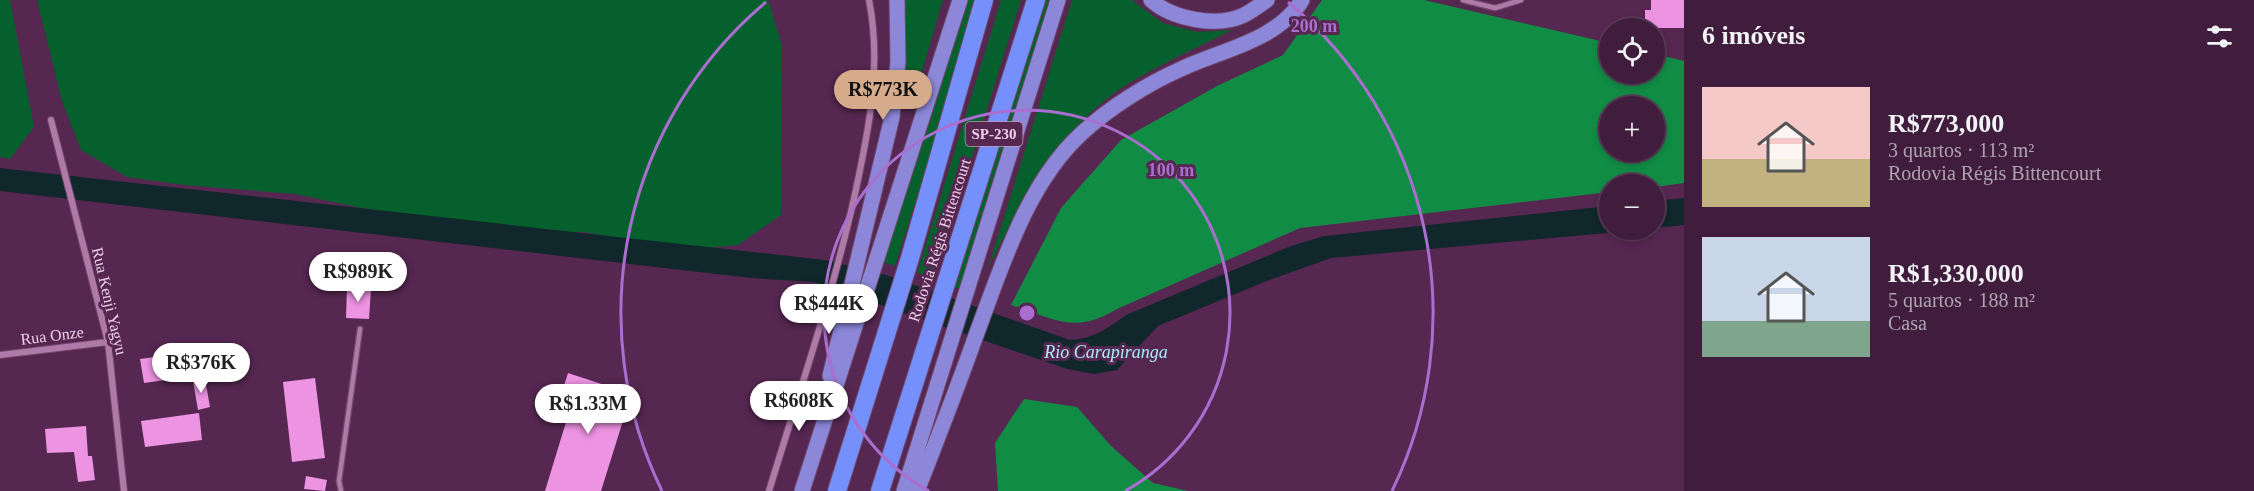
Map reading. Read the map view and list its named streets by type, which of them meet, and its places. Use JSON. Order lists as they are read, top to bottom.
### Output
{
  "streets": {
    "highway": ["SP-230", "Rodovia Régis Bittencourt"],
    "street": ["Rua Kenji Yagyu", "Rua Onze"]
  },
  "crossings": [
    ["Rua Kenji Yagyu", "Rua Onze"]
  ],
  "water": ["Rio Carapiranga"],
  "page": {
    "heading": "6 imóveis",
    "map_buttons": ["+", "−"],
    "price": [
      "R$773K",
      "R$989K",
      "R$444K",
      "R$376K",
      "R$608K",
      "R$1.33M"
    ],
    "list": [
      {
        "name": "R$773,000",
        "note": "3 quartos · 113 m² · Rodovia Régis Bittencourt"
      },
      {
        "name": "R$1,330,000",
        "note": "5 quartos · 188 m² · Casa"
      }
    ]
  },
  "rings": ["200 m", "100 m"]
}
